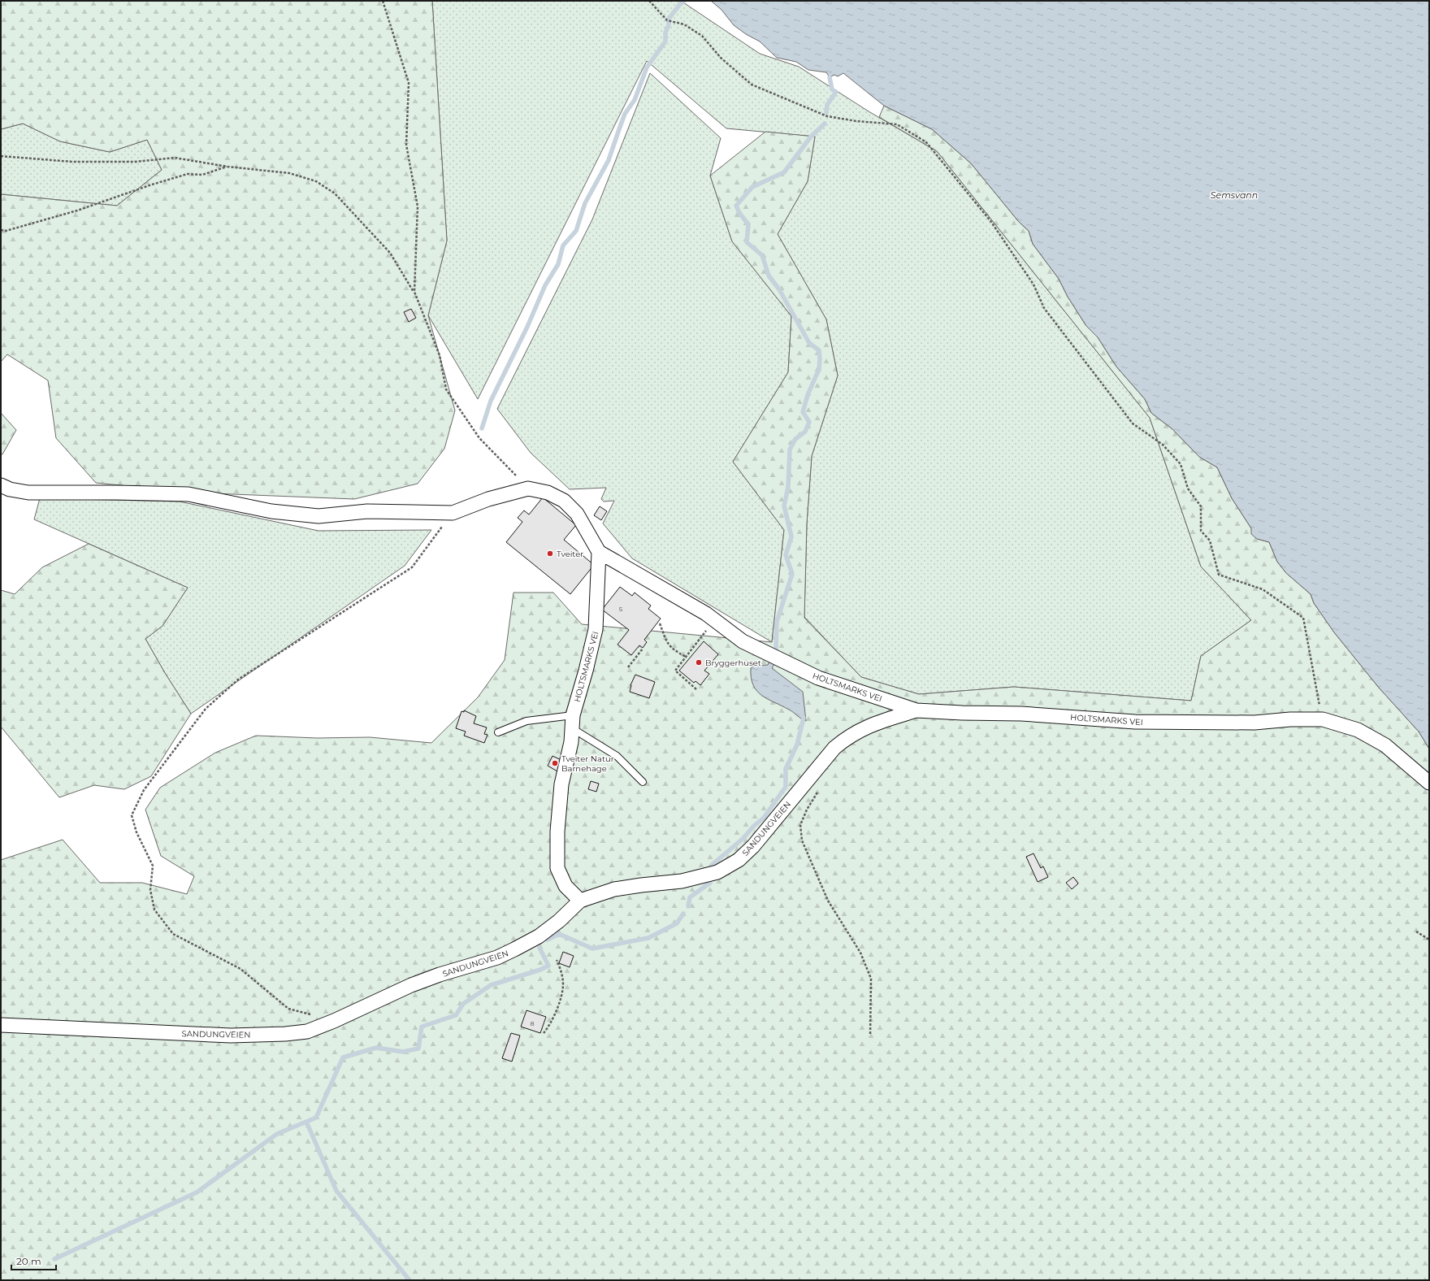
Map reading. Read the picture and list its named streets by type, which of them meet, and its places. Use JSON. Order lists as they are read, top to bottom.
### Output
{
  "streets": {
    "street": ["HOLTSMARKS VEI", "SANDUNGVEIEN"]
  },
  "crossings": [
    ["HOLTSMARKS VEI", "SANDUNGVEIEN"]
  ],
  "water": ["Semsvann"],
  "places": ["Tveiter", "Bryggerhuset", "Tveiter Natur Barnehage"],
  "house_numbers": ["5", "8"],
  "scale_bar": "20 m"
}
